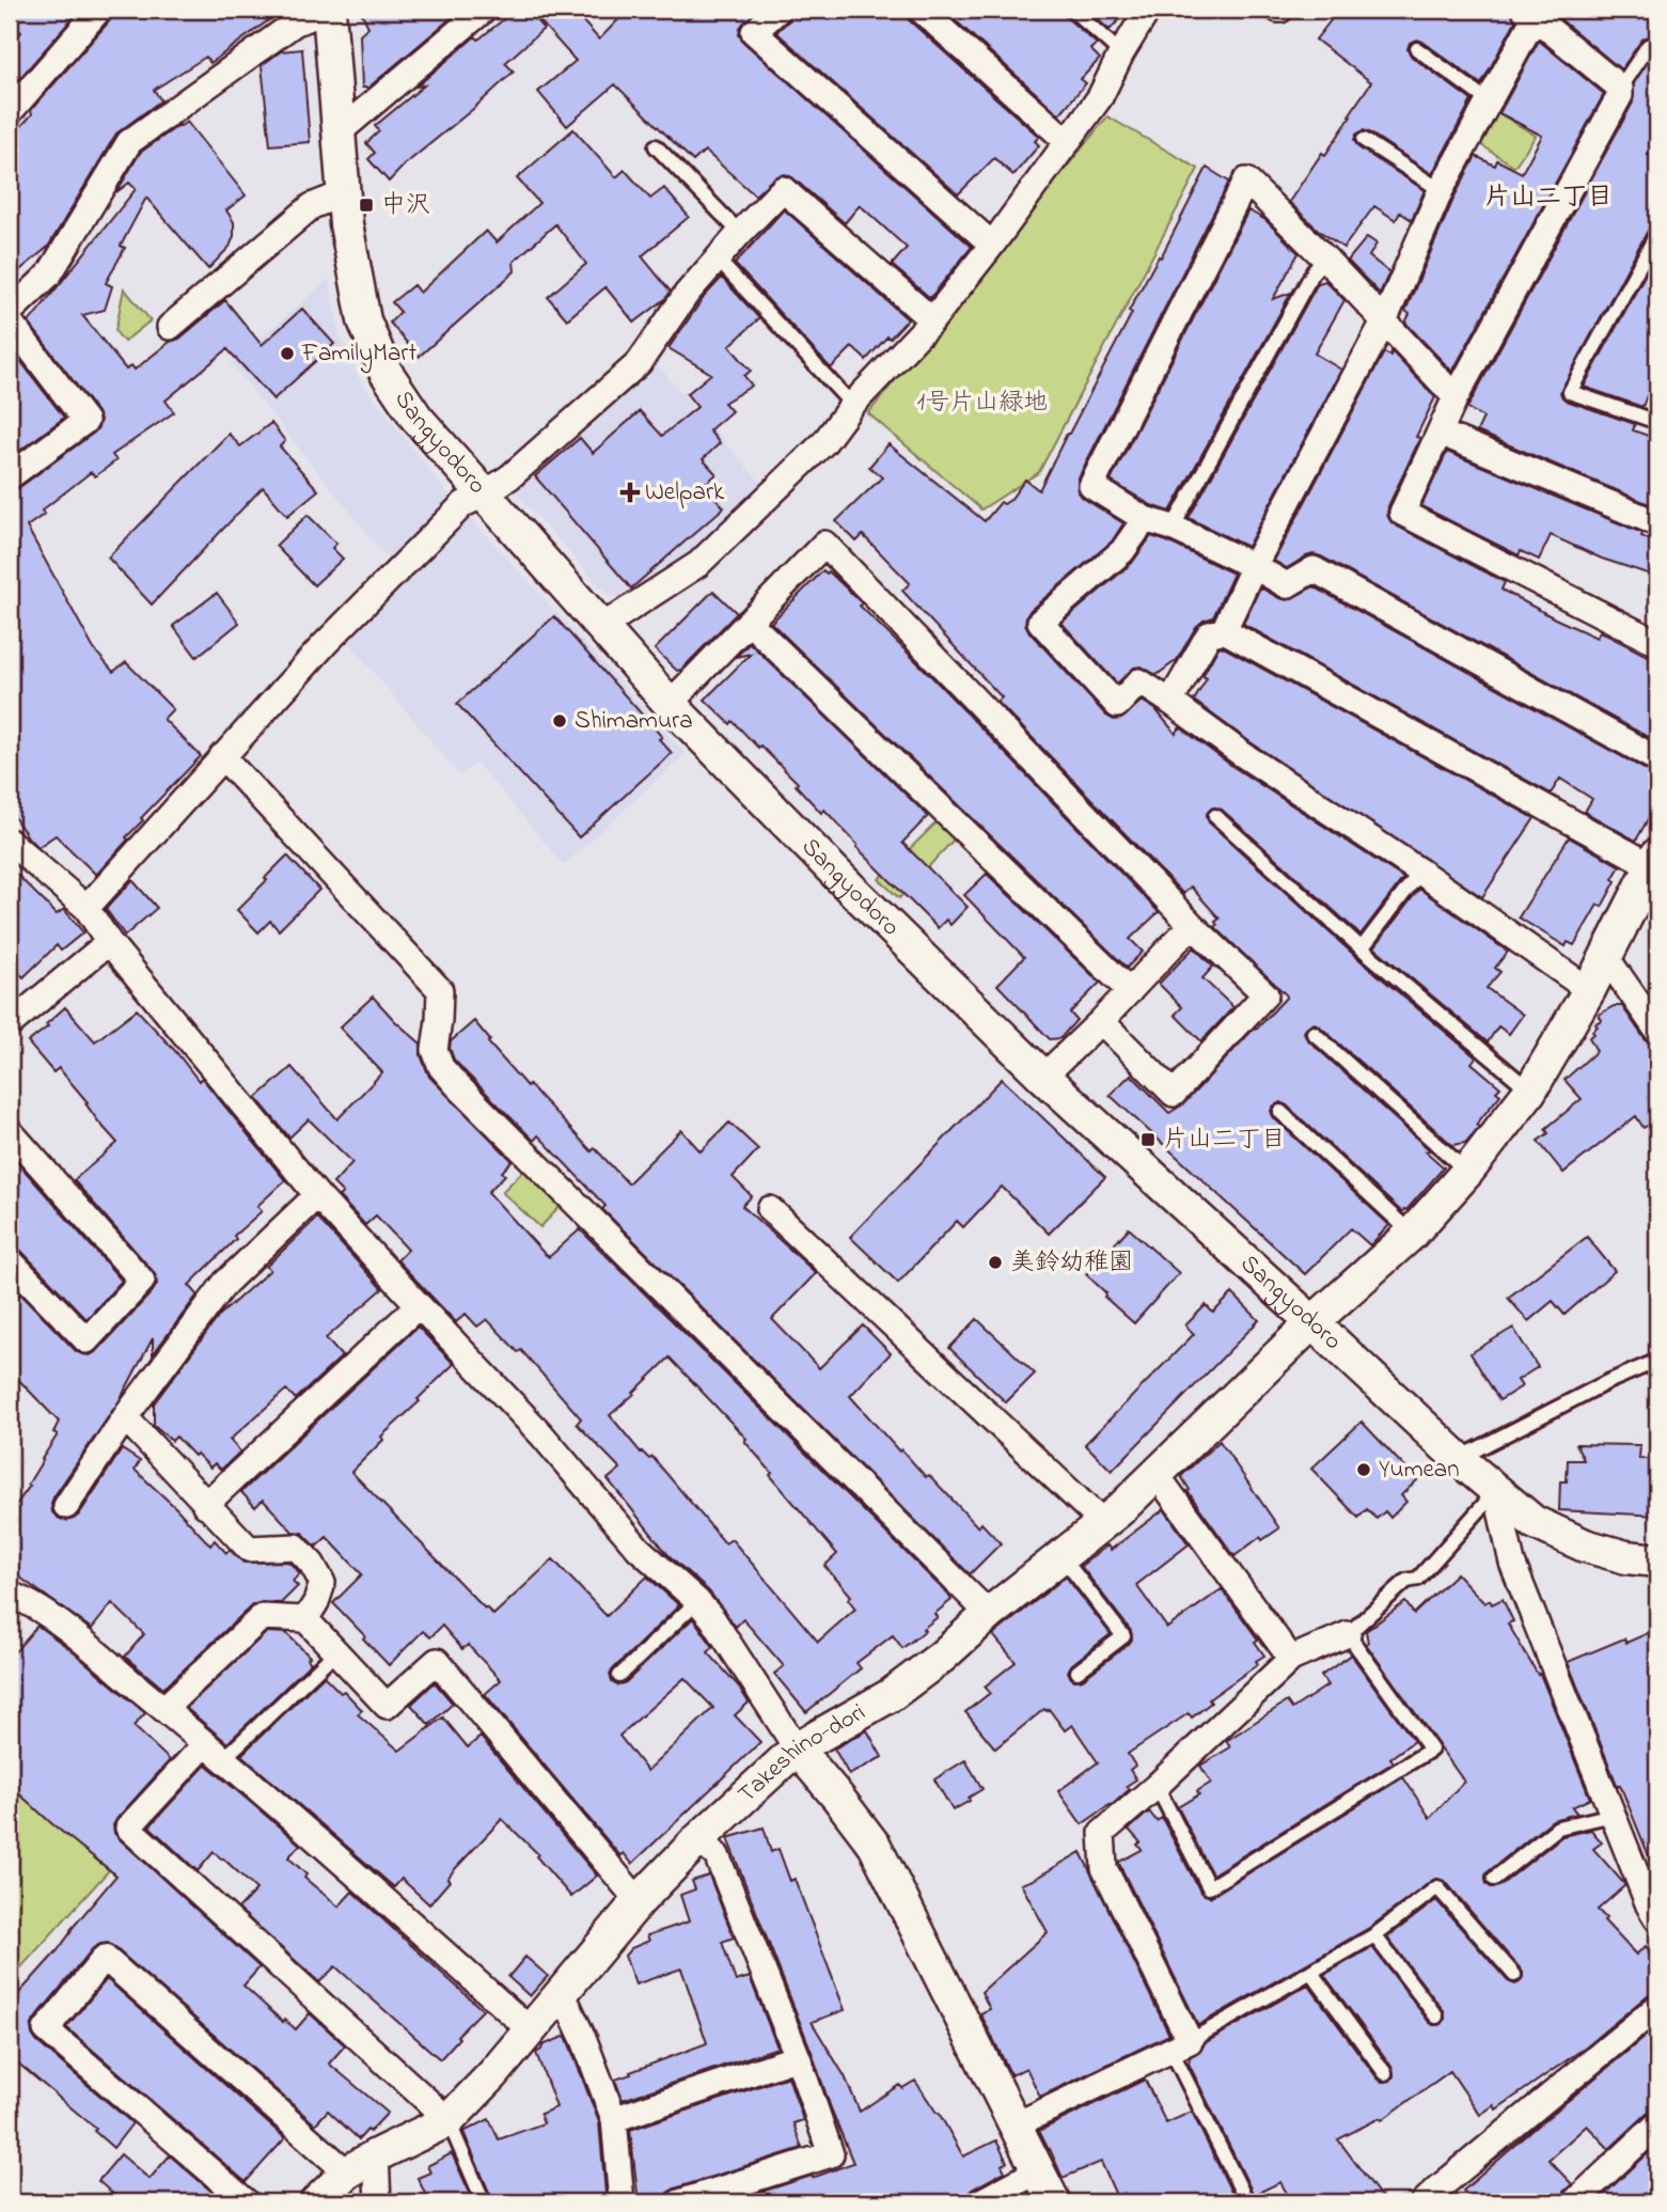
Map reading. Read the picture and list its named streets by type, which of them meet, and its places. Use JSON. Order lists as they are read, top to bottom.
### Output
{
  "streets": {
    "street": ["Sangyodoro", "Takeshino-dori"]
  },
  "crossings": [
    ["Sangyodoro", "Takeshino-dori"]
  ],
  "districts": ["片山二丁目"],
  "parks": ["1号片山緑地"],
  "places": {
    "transit": ["中沢", "片山二丁目"],
    "other": [
      "FamilyMart",
      "Shimamura",
      "美鈴幼稚園",
      "Yumean"
    ],
    "health": ["Welpark"]
  }
}
